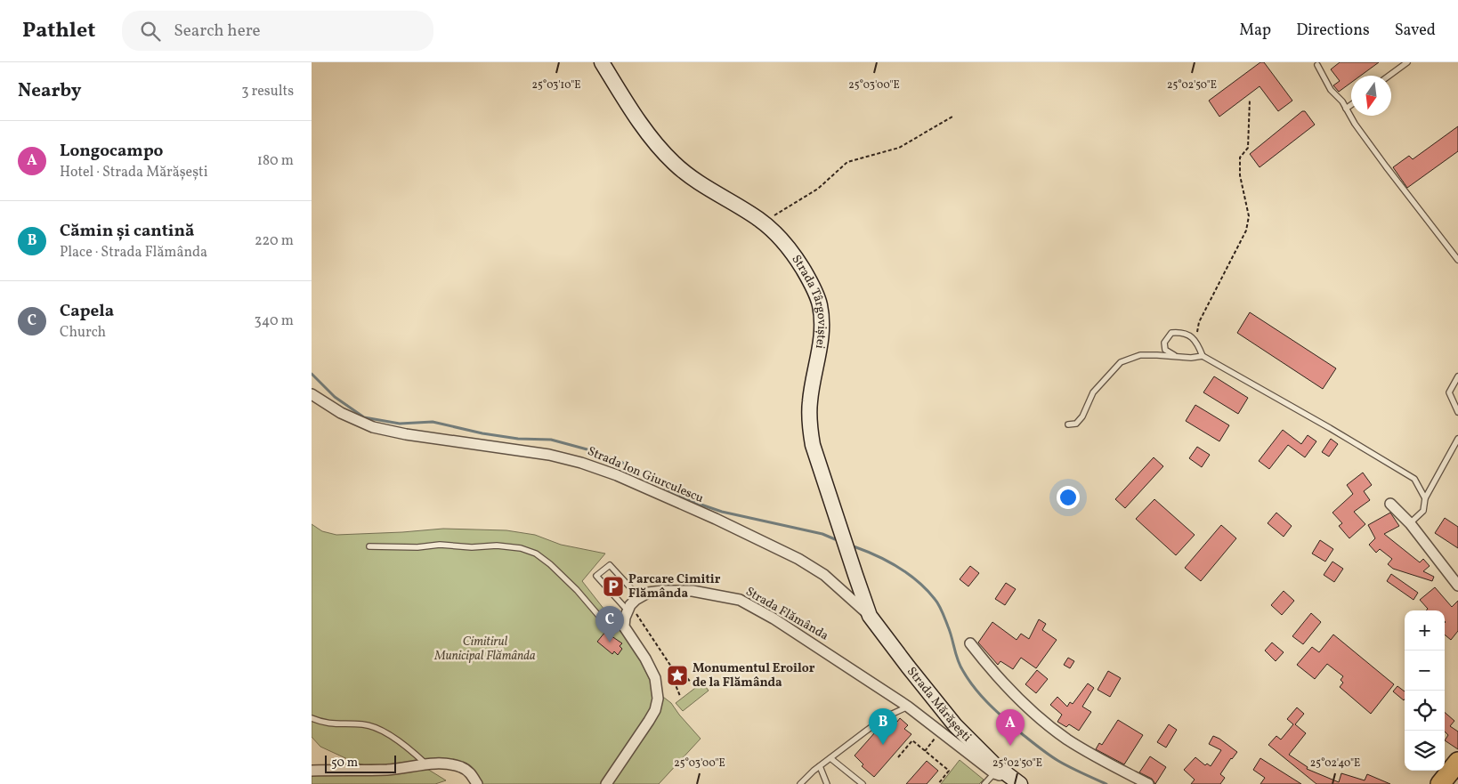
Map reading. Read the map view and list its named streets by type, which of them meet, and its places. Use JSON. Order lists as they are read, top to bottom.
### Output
{
  "streets": {
    "main road": ["Strada Târgoviștei", "Strada Mărășești"],
    "street": ["Strada Ion Giurculescu", "Strada Flămânda"]
  },
  "crossings": [
    ["Strada Târgoviștei", "Strada Ion Giurculescu"],
    ["Strada Târgoviștei", "Strada Mărășești"],
    ["Strada Ion Giurculescu", "Strada Mărășești"],
    ["Strada Flămânda", "Strada Mărășești"]
  ],
  "parks": ["Cimitirul Municipal Flămânda"],
  "places": {
    "parking": ["Parcare Cimitir Flămânda"],
    "place": ["Monumentul Eroilor de la Flămânda"]
  },
  "scale_bar": "50 m",
  "north": "bottom",
  "page": {
    "header": "Pathlet",
    "search": "Search here",
    "nav": ["Map", "Directions", "Saved"],
    "heading": ["Nearby", "3 results"],
    "list": [
      {
        "mark": "A",
        "name": "Longocampo",
        "note": "Hotel · Strada Mărășești",
        "value": "180 m"
      },
      {
        "mark": "B",
        "name": "Cămin și cantină",
        "note": "Place · Strada Flămânda",
        "value": "220 m"
      },
      {
        "mark": "C",
        "name": "Capela",
        "note": "Church",
        "value": "340 m"
      }
    ],
    "pins": ["C", "B", "A"],
    "map_buttons": ["+", "−"],
    "scale": "50 m"
  },
  "coordinates": [
    "25°03'10\"E",
    "25°03'00\"E",
    "25°02'50\"E",
    "25°02'40\"E"
  ]
}
